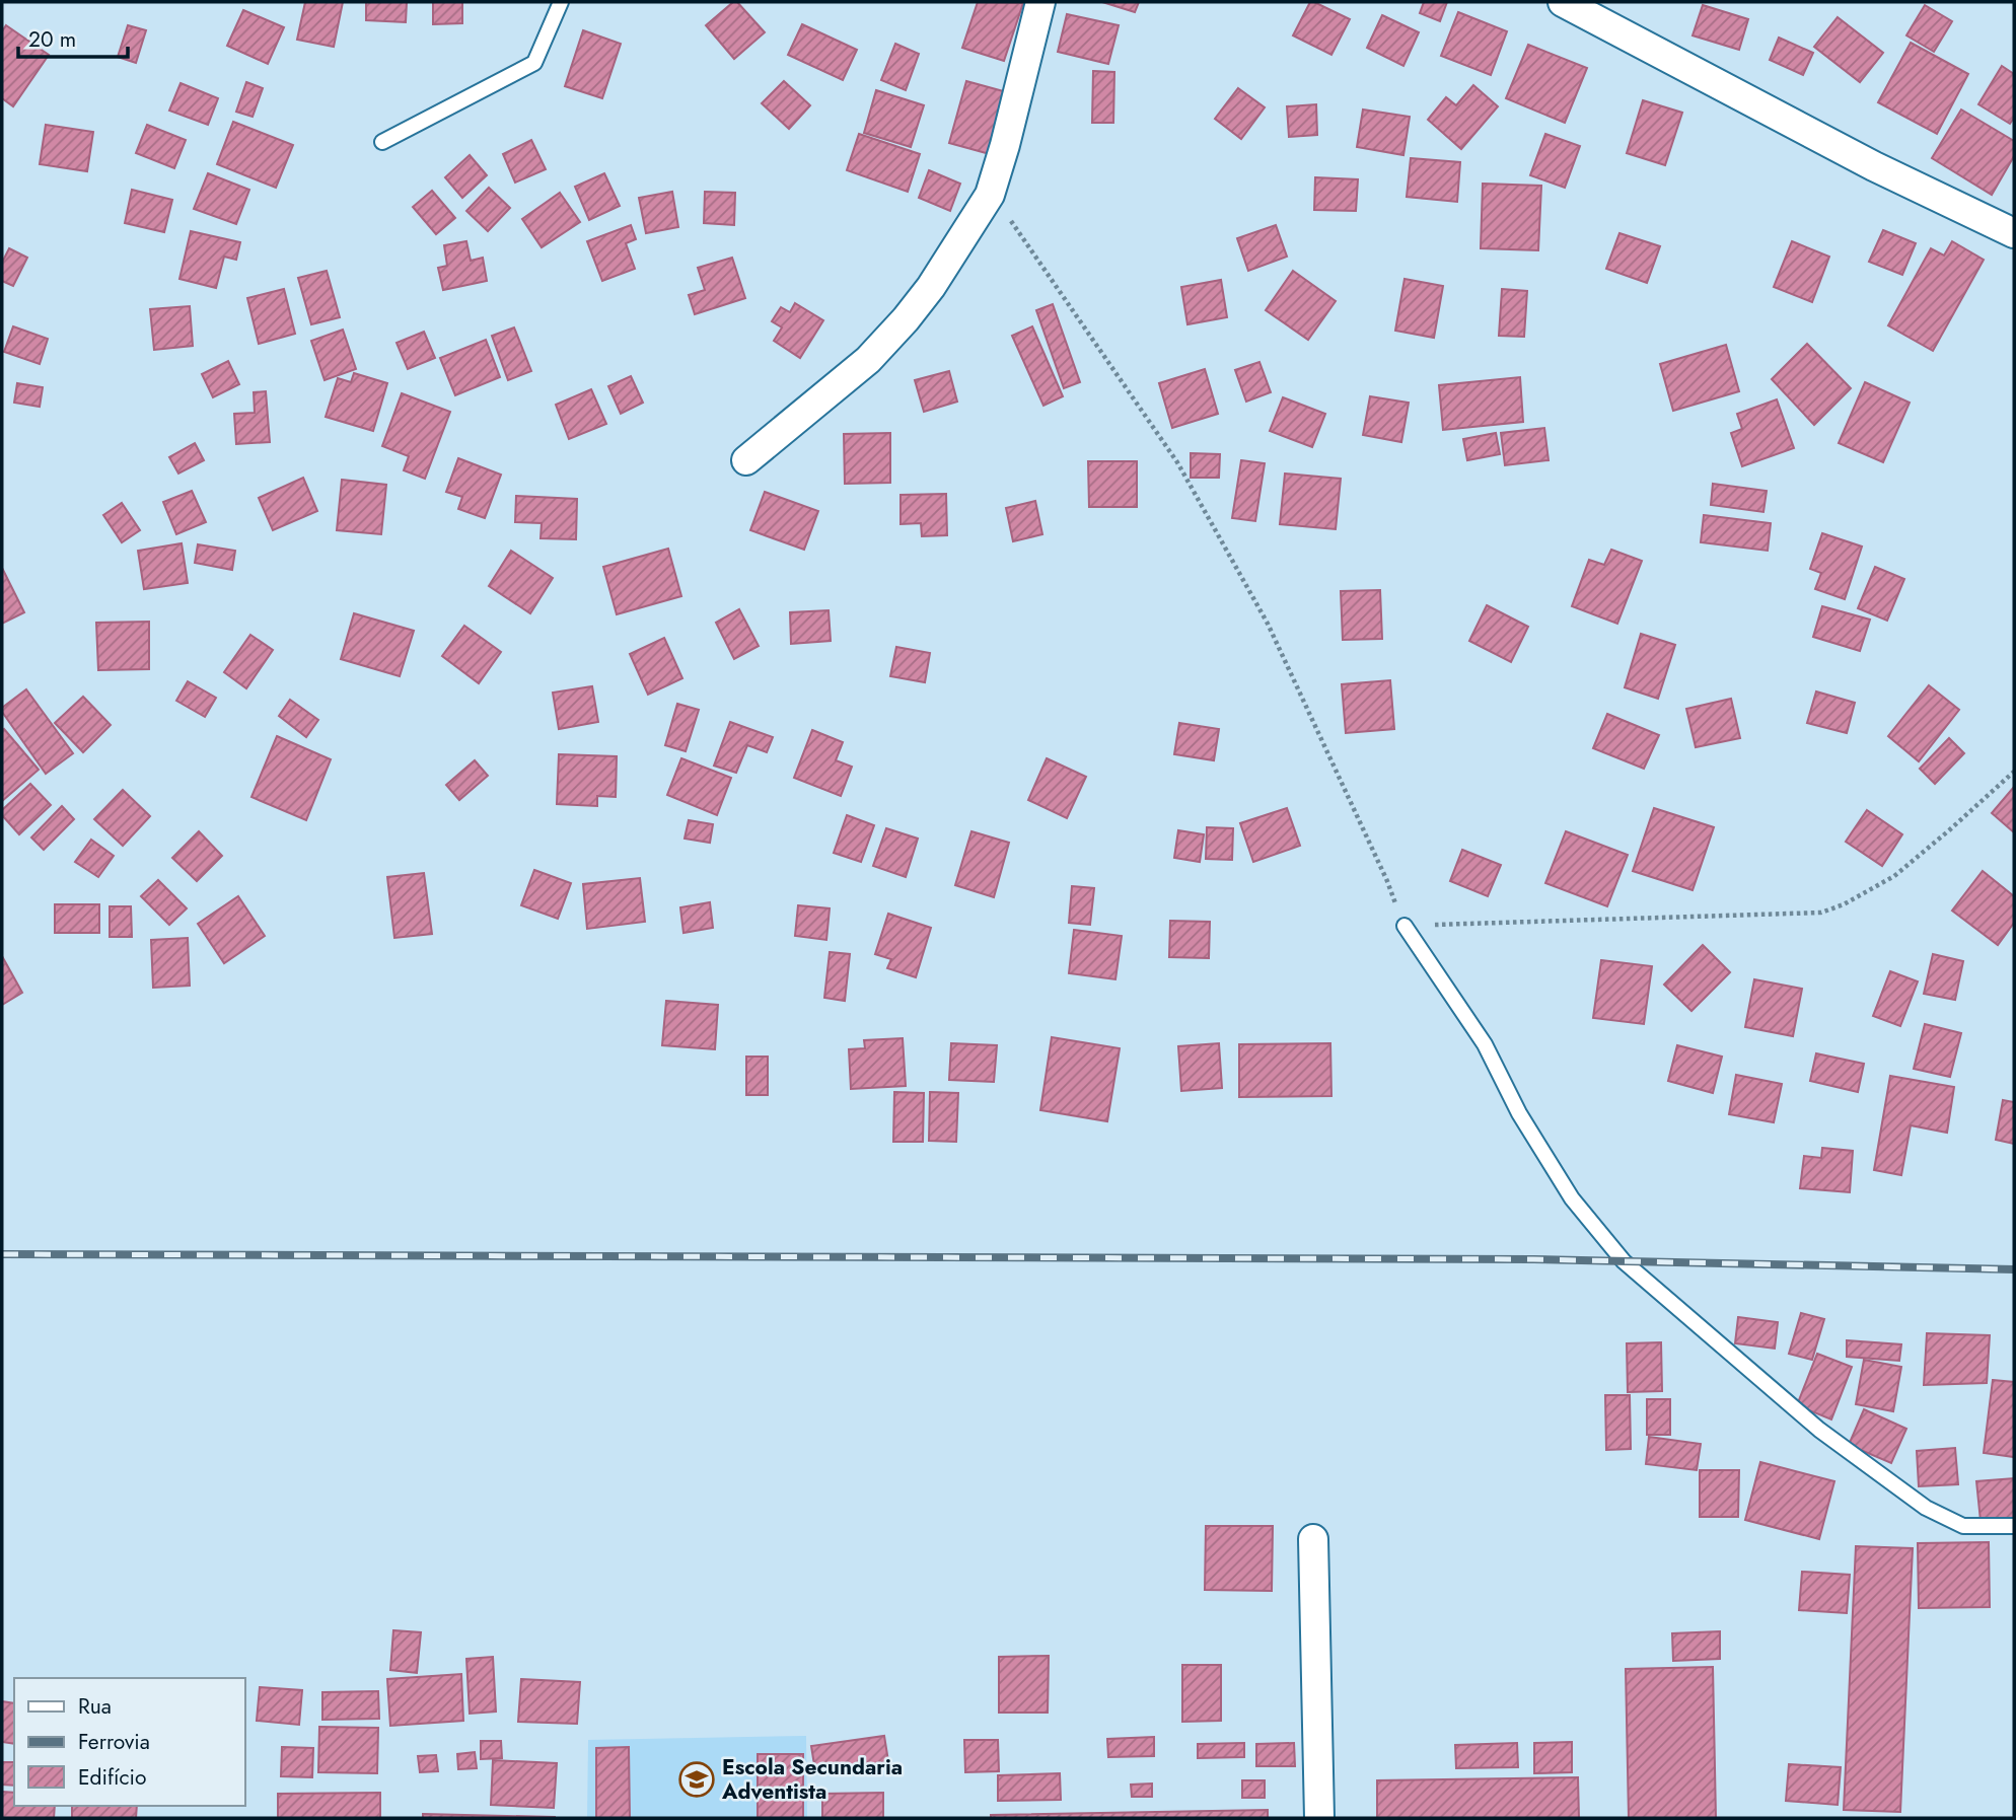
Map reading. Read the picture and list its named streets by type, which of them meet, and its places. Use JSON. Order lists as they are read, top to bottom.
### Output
{
  "places": {
    "school or university": ["Escola Secundaria Adventista"]
  },
  "legend": ["Rua", "Ferrovia", "Edifício"],
  "scale_bar": "20 m"
}
